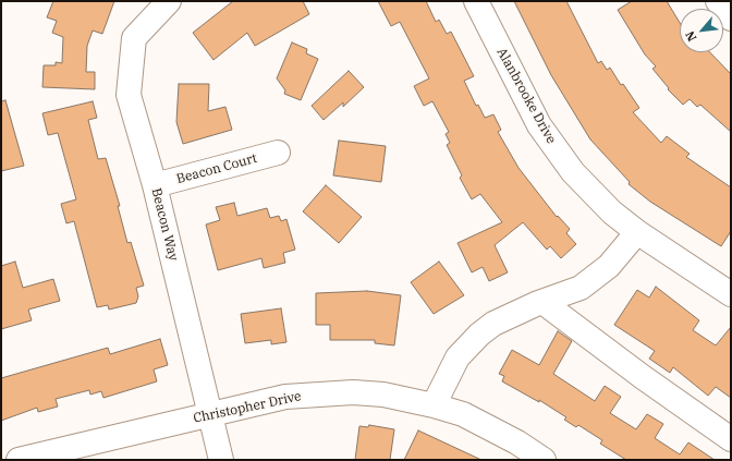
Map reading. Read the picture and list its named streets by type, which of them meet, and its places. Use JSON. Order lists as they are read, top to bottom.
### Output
{
  "streets": {
    "street": [
      "Alanbrooke Drive",
      "Beacon Court",
      "Beacon Way",
      "Christopher Drive"
    ]
  },
  "crossings": [
    ["Beacon Court", "Beacon Way"],
    ["Beacon Way", "Christopher Drive"]
  ],
  "north": "bottom left"
}
